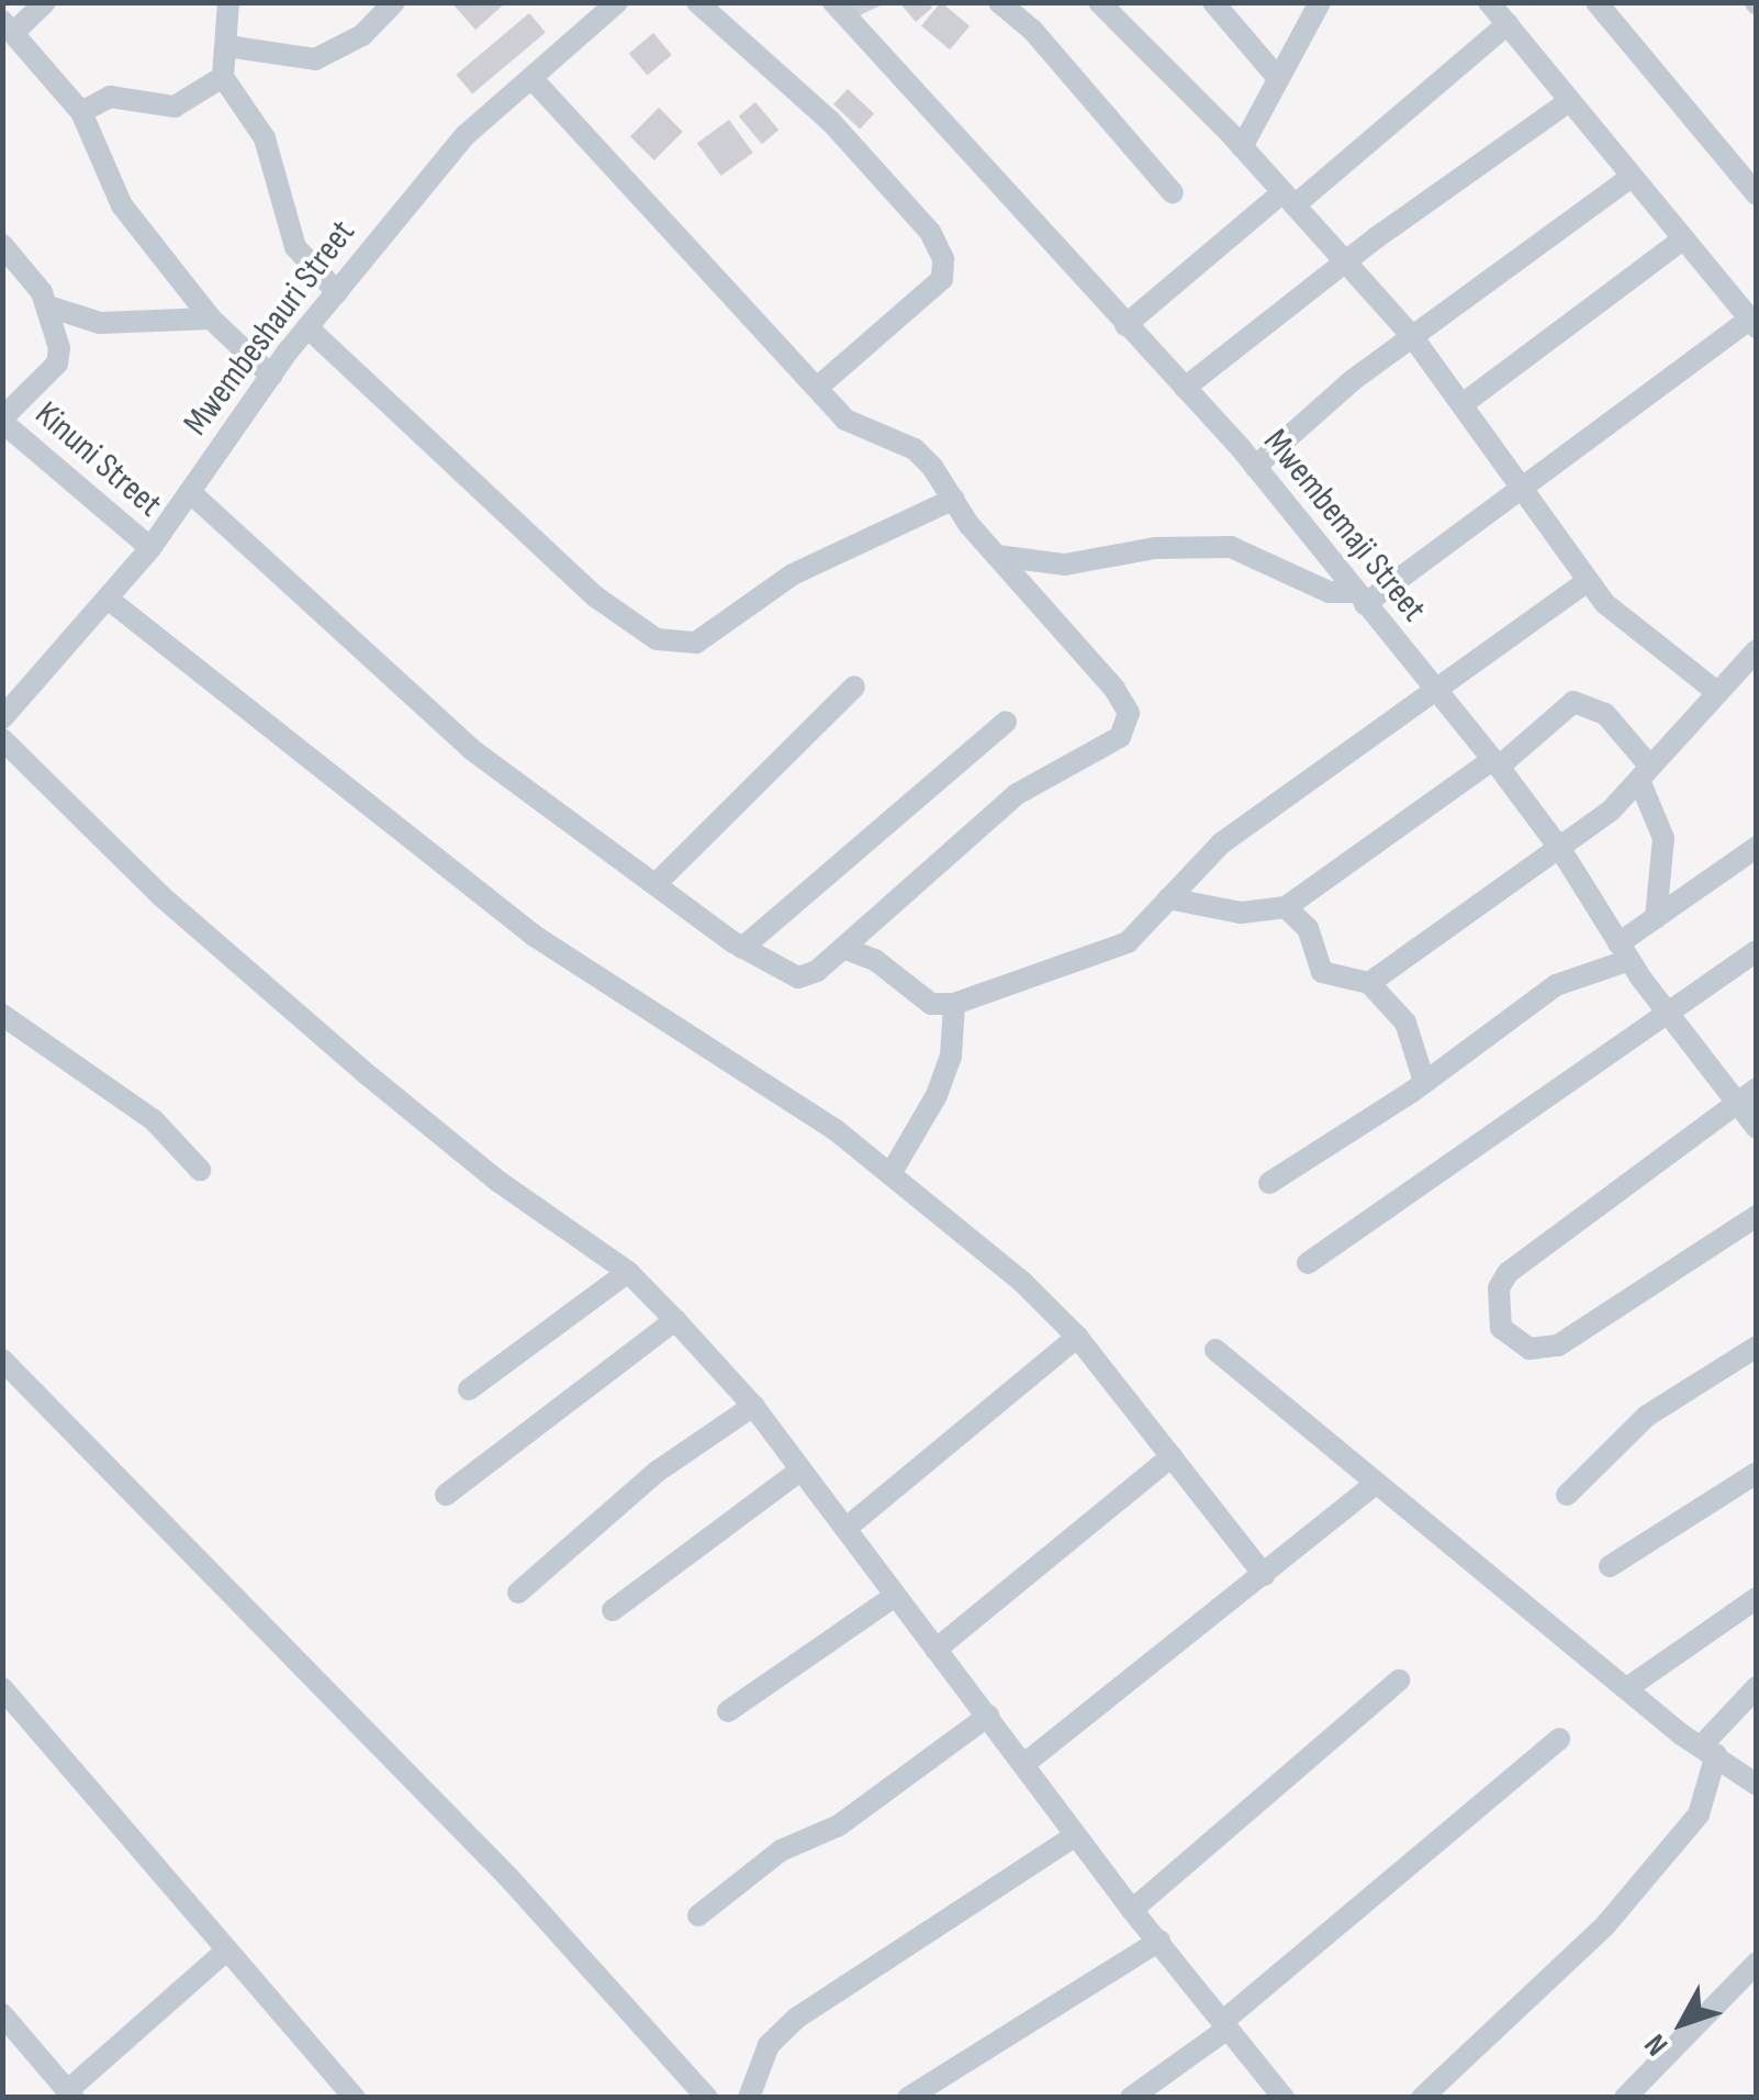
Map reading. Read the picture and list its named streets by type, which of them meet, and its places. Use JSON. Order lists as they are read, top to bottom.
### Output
{
  "streets": {
    "street": ["Mwembeshauri Street", "Kinuni Street", "Mwembemaji Street"]
  },
  "crossings": [
    ["Mwembeshauri Street", "Kinuni Street"]
  ],
  "north": "bottom left"
}
